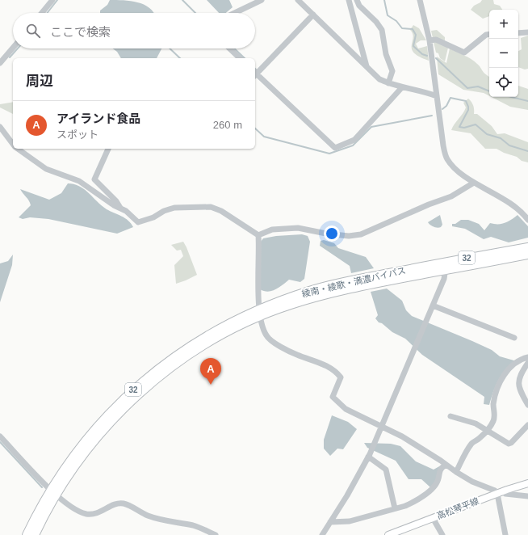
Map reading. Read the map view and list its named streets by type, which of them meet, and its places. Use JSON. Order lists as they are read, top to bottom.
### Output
{
  "streets": {
    "highway": ["32", "綾南・綾歌・満濃バイパス"],
    "main road": ["高松琴平線"]
  },
  "page": {
    "map_buttons": ["+", "−"],
    "search": "ここで検索",
    "heading": "周辺",
    "list": [
      {
        "mark": "A",
        "name": "アイランド食品",
        "note": "スポット",
        "value": "260 m"
      }
    ],
    "pins": "A"
  }
}
